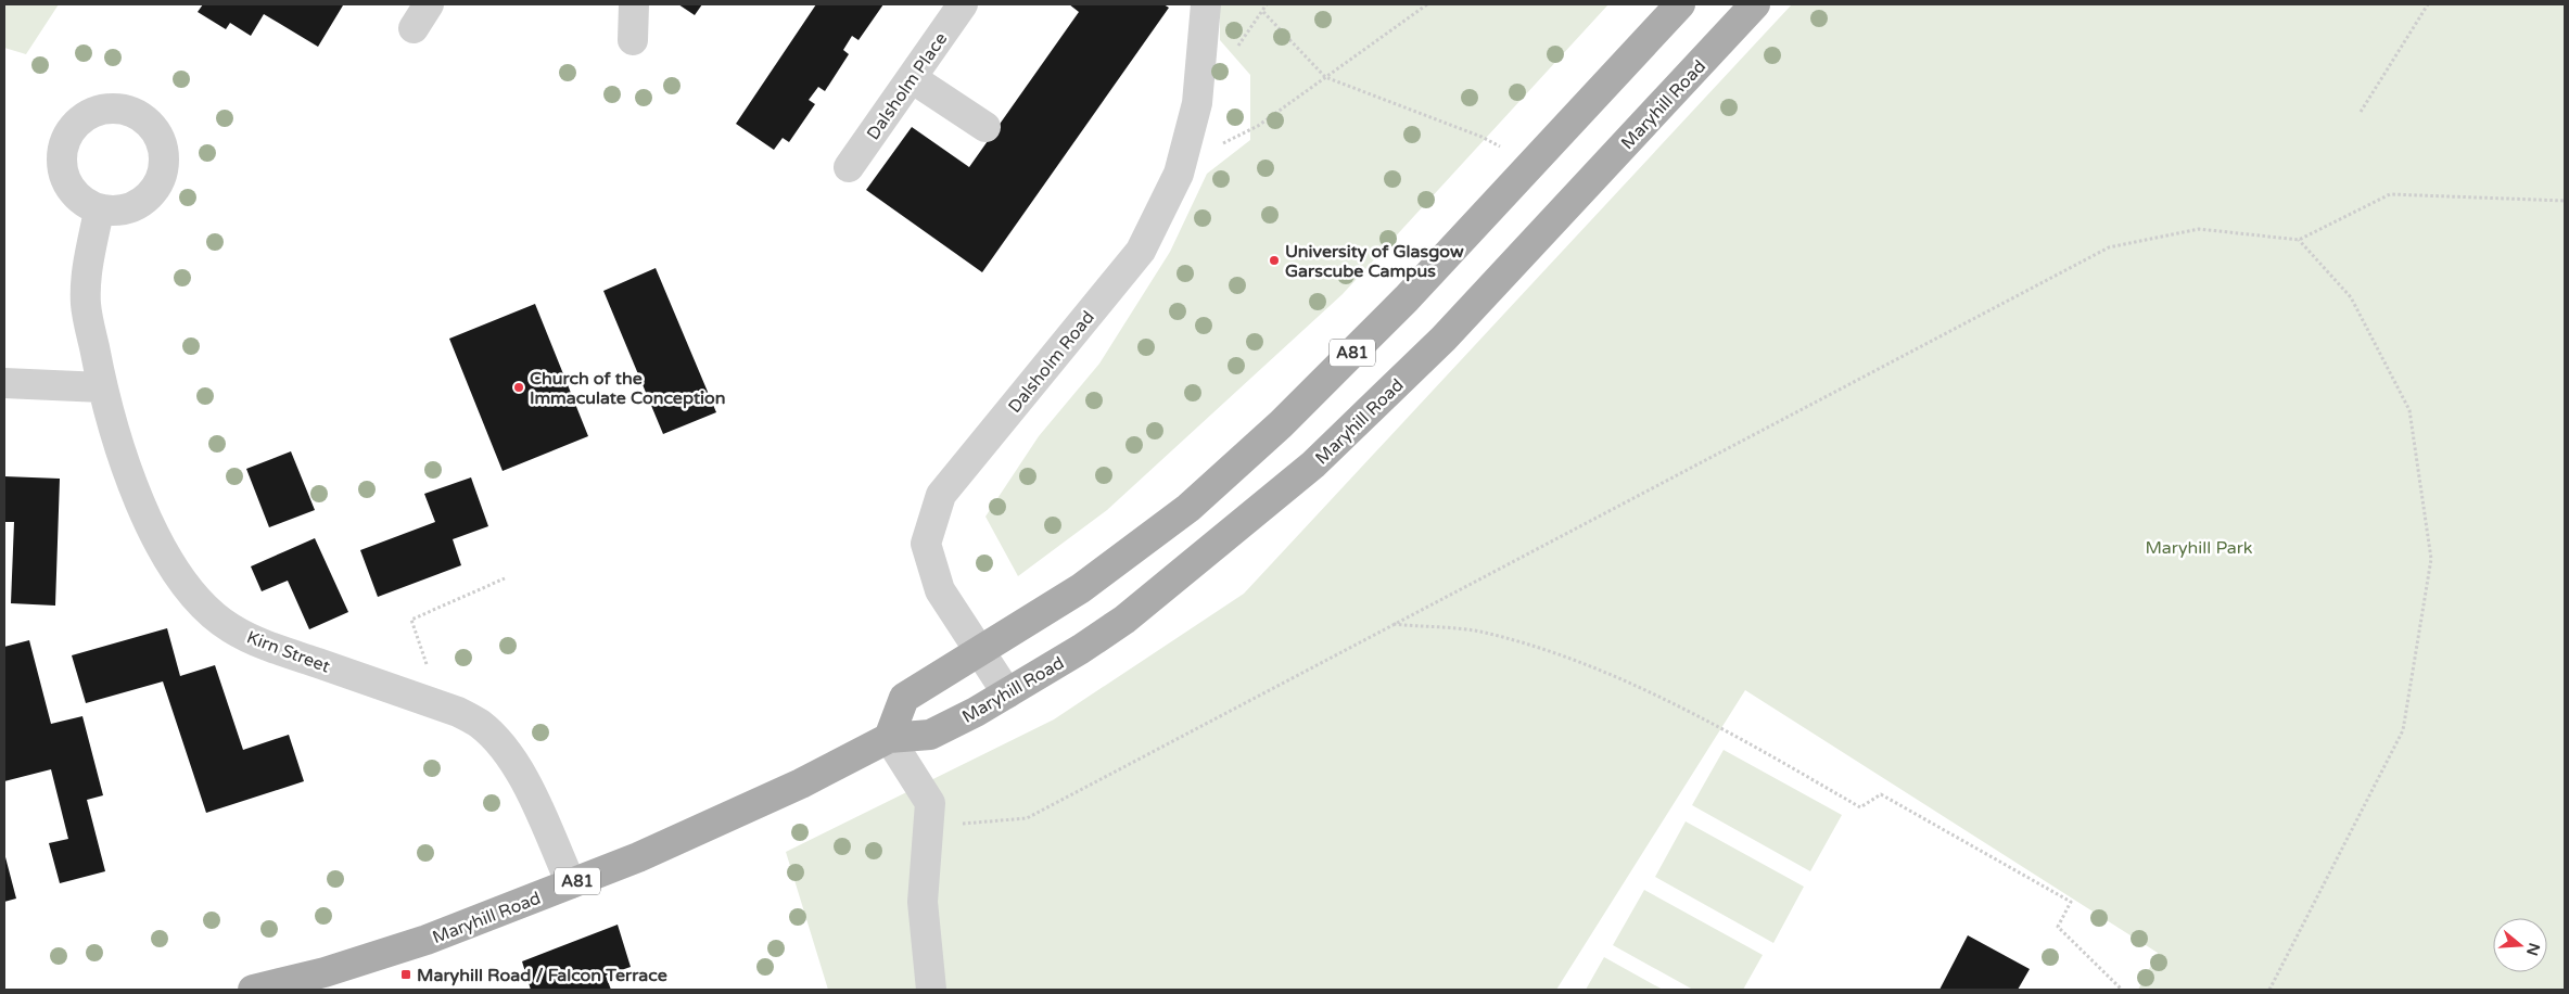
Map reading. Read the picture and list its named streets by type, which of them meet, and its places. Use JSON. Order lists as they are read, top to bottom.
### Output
{
  "streets": {
    "main road": ["Maryhill Road", "A81"],
    "street": ["Dalsholm Place", "Dalsholm Road", "Kirn Street"]
  },
  "crossings": [
    ["Maryhill Road", "A81"],
    ["Maryhill Road", "Dalsholm Road"],
    ["Maryhill Road", "Kirn Street"],
    ["A81", "Dalsholm Road"]
  ],
  "parks": ["Maryhill Park"],
  "places": {
    "other": ["University of Glasgow Garscube Campus", "Church of the Immaculate Conception"],
    "transit": ["Maryhill Road / Falcon Terrace"]
  },
  "north": "right"
}
